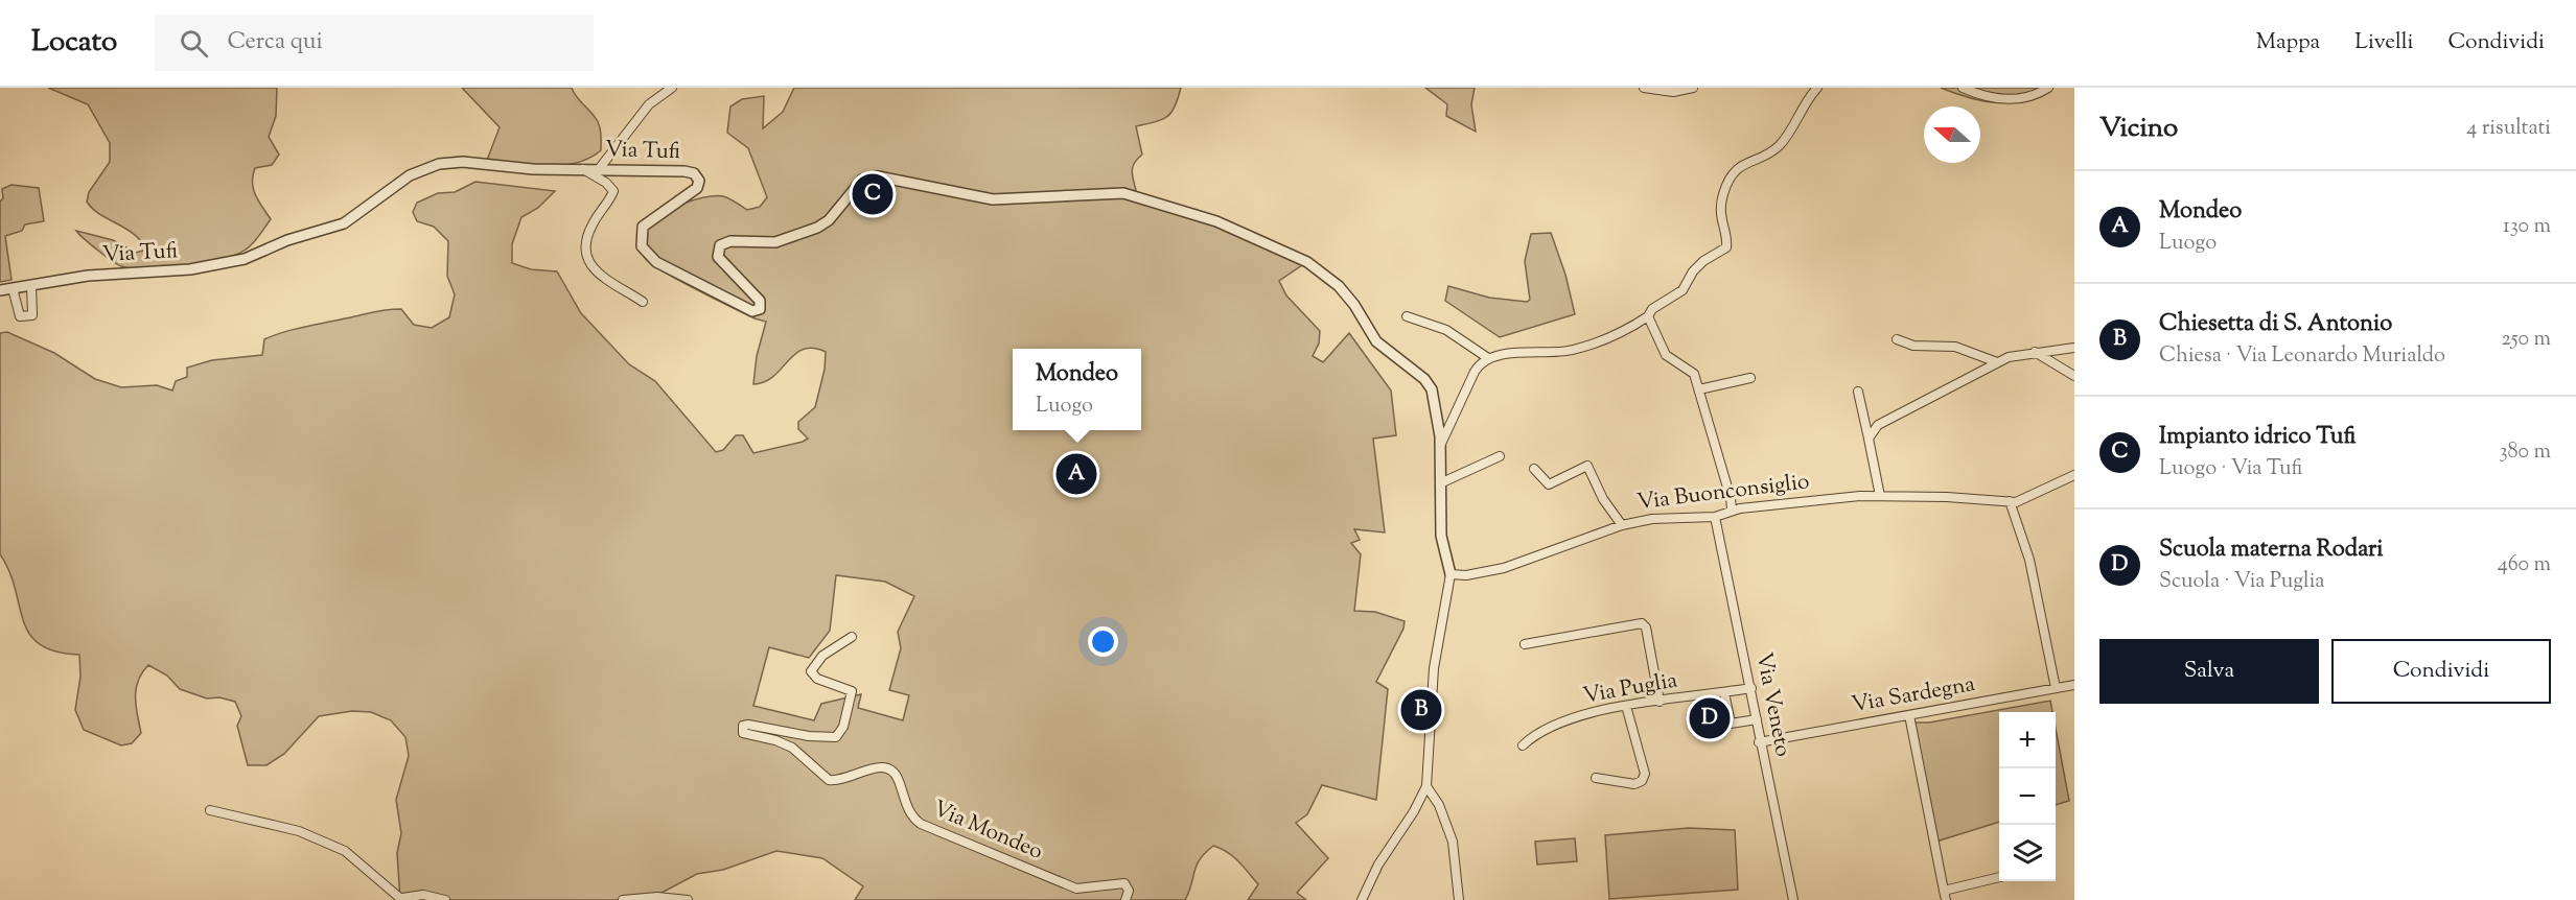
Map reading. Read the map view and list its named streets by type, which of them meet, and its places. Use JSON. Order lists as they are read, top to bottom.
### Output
{
  "streets": {
    "street": [
      "Via Tufi",
      "Via Buonconsiglio",
      "Via Puglia",
      "Via Sardegna",
      "Via Veneto",
      "Via Mondeo"
    ]
  },
  "crossings": [
    ["Via Buonconsiglio", "Via Veneto"],
    ["Via Puglia", "Via Veneto"],
    ["Via Sardegna", "Via Veneto"]
  ],
  "north": "left",
  "page": {
    "header": "Locato",
    "search": "Cerca qui",
    "nav": ["Mappa", "Livelli", "Condividi"],
    "heading": ["Vicino", "4 risultati"],
    "list": [
      {
        "mark": "A",
        "name": "Mondeo",
        "note": "Luogo",
        "value": "130 m"
      },
      {
        "mark": "B",
        "name": "Chiesetta di S. Antonio",
        "note": "Chiesa · Via Leonardo Murialdo",
        "value": "250 m"
      },
      {
        "mark": "C",
        "name": "Impianto idrico Tufi",
        "note": "Luogo · Via Tufi",
        "value": "380 m"
      },
      {
        "mark": "D",
        "name": "Scuola materna Rodari",
        "note": "Scuola · Via Puglia",
        "value": "460 m"
      }
    ],
    "pins": [
      "C",
      "A",
      "B",
      "D"
    ],
    "popup": ["Mondeo", "Luogo"],
    "buttons": ["Salva", "Condividi"],
    "map_buttons": ["+", "−"]
  }
}
